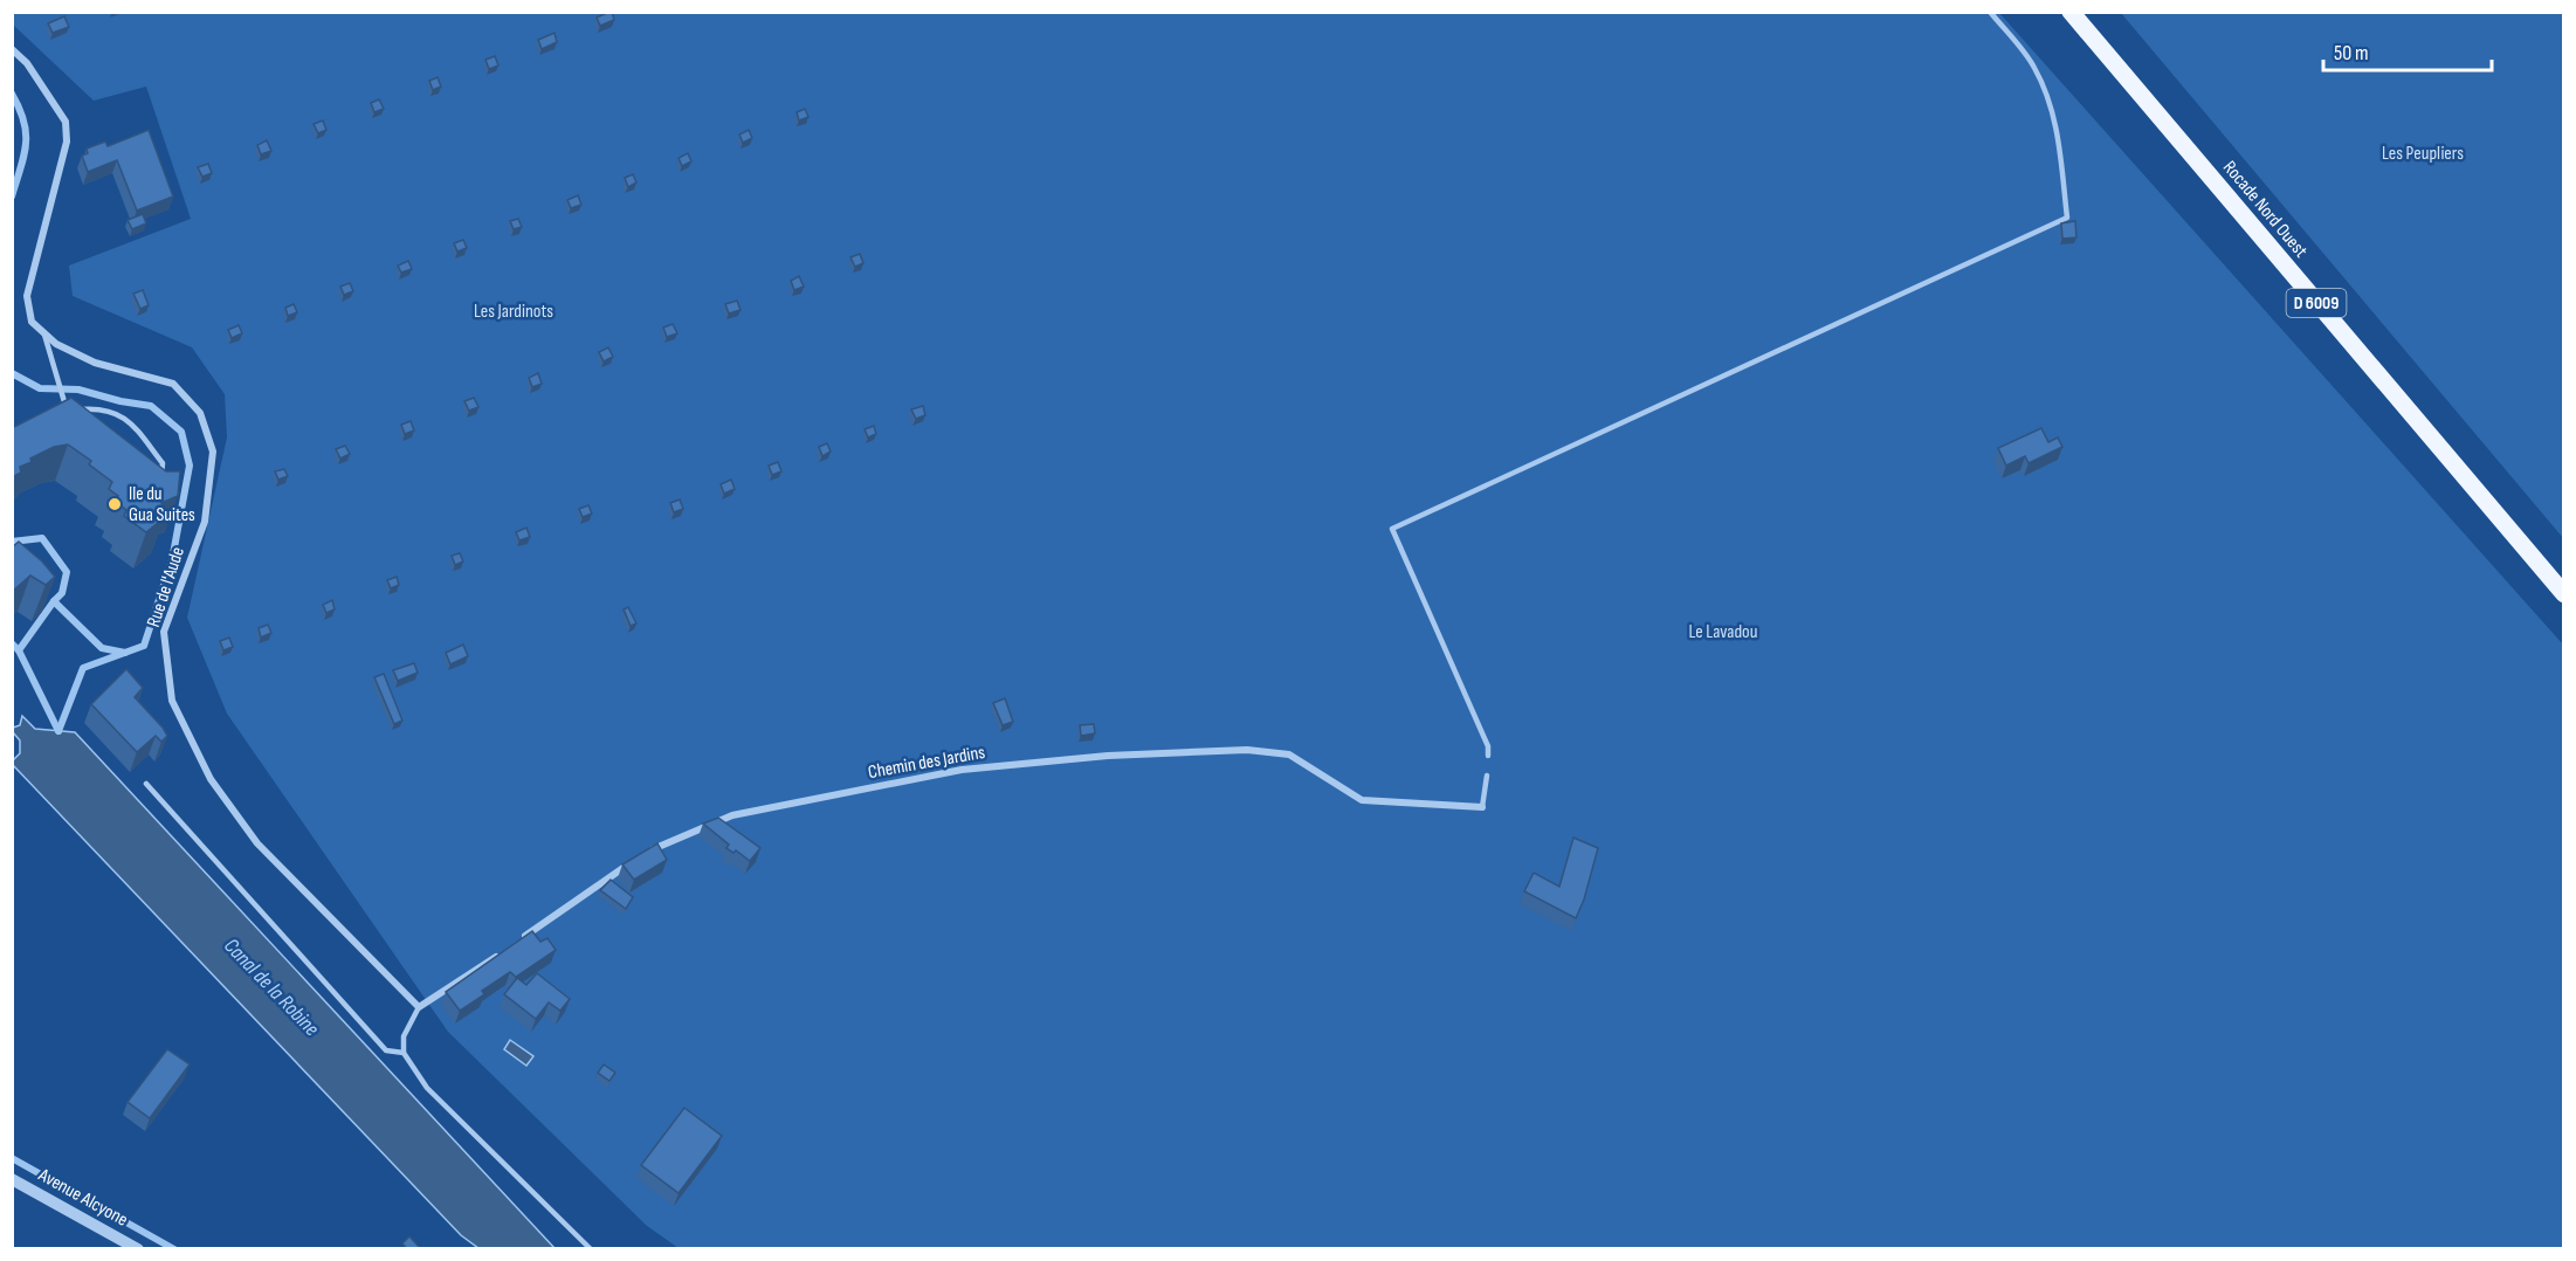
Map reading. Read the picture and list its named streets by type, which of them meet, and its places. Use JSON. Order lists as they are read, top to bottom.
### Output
{
  "streets": {
    "main road": ["Rocade Nord Ouest", "D 6009"],
    "street": ["Rue de l'Aude", "Chemin des Jardins", "Avenue Alcyone"]
  },
  "water": ["Canal de la Robine"],
  "parks": ["Les Peupliers", "Les Jardinots", "Le Lavadou"],
  "places": ["Ile du Gua Suites"],
  "scale_bar": "50 m"
}
